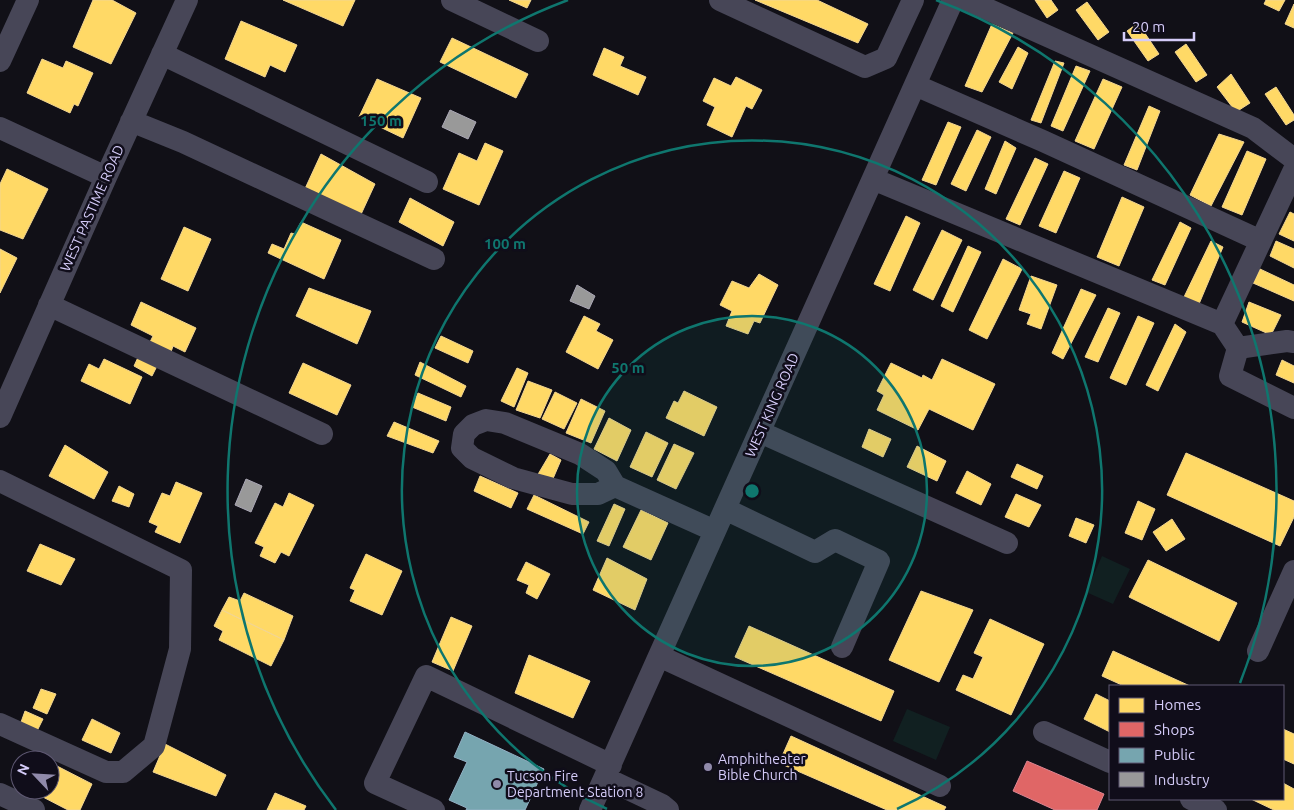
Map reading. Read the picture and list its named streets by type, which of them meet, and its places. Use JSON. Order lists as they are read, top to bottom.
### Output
{
  "streets": {
    "street": ["WEST PASTIME ROAD", "WEST KING ROAD"]
  },
  "places": ["Amphitheater Bible Church", "Tucson Fire Department Station 8"],
  "legend": [
    "Homes",
    "Shops",
    "Public",
    "Industry"
  ],
  "scale_bar": "20 m",
  "north": "top left",
  "rings": ["150 m", "100 m", "50 m"]
}
